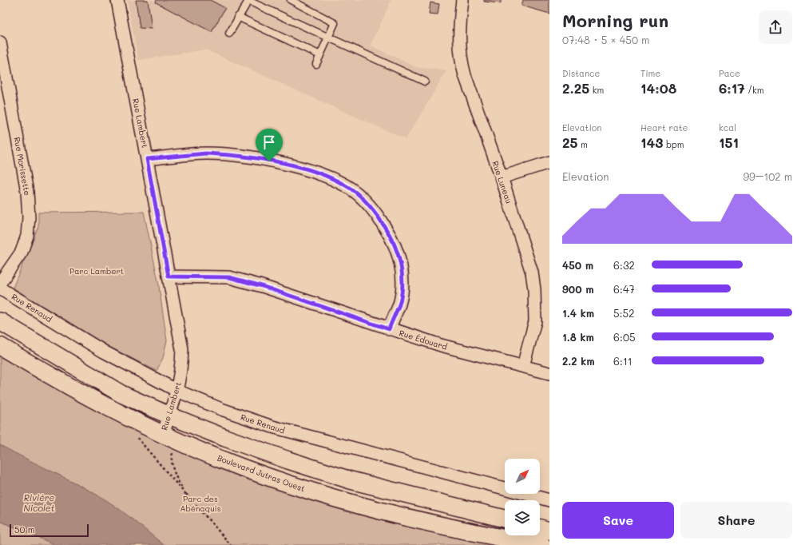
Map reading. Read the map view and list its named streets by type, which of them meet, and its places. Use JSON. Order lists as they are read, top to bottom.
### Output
{
  "streets": {
    "main road": ["Boulevard Jutras Ouest"],
    "street": [
      "Rue Lambert",
      "Rue Morissette",
      "Rue Luneau",
      "Rue Renaud",
      "Rue Édouard"
    ]
  },
  "crossings": [
    ["Rue Lambert", "Rue Renaud"],
    ["Rue Lambert", "Rue Édouard"],
    ["Rue Lambert", "Boulevard Jutras Ouest"],
    ["Rue Luneau", "Rue Édouard"]
  ],
  "water": ["Rivière Nicolet"],
  "parks": ["Parc Lambert", "Parc des Abénaquis"],
  "scale_bar": "50 m",
  "north": "top right",
  "page": {
    "heading": ["Morning run", "07:48 · 5 × 450 m"],
    "stats": [
      ["Distance", "2.25 km"],
      ["Time", "14:08"],
      ["Pace", "6:17 /km"],
      ["Elevation", "25 m"],
      ["Heart rate", "143 bpm"],
      ["kcal", "151"]
    ],
    "chart": ["Elevation", "99–102 m"],
    "list": [
      {
        "name": "450 m",
        "note": "6:32"
      },
      {
        "name": "900 m",
        "note": "6:47"
      },
      {
        "name": "1.4 km",
        "note": "5:52"
      },
      {
        "name": "1.8 km",
        "note": "6:05"
      },
      {
        "name": "2.2 km",
        "note": "6:11"
      }
    ],
    "buttons": ["Save", "Share"],
    "scale": "50 m"
  }
}
